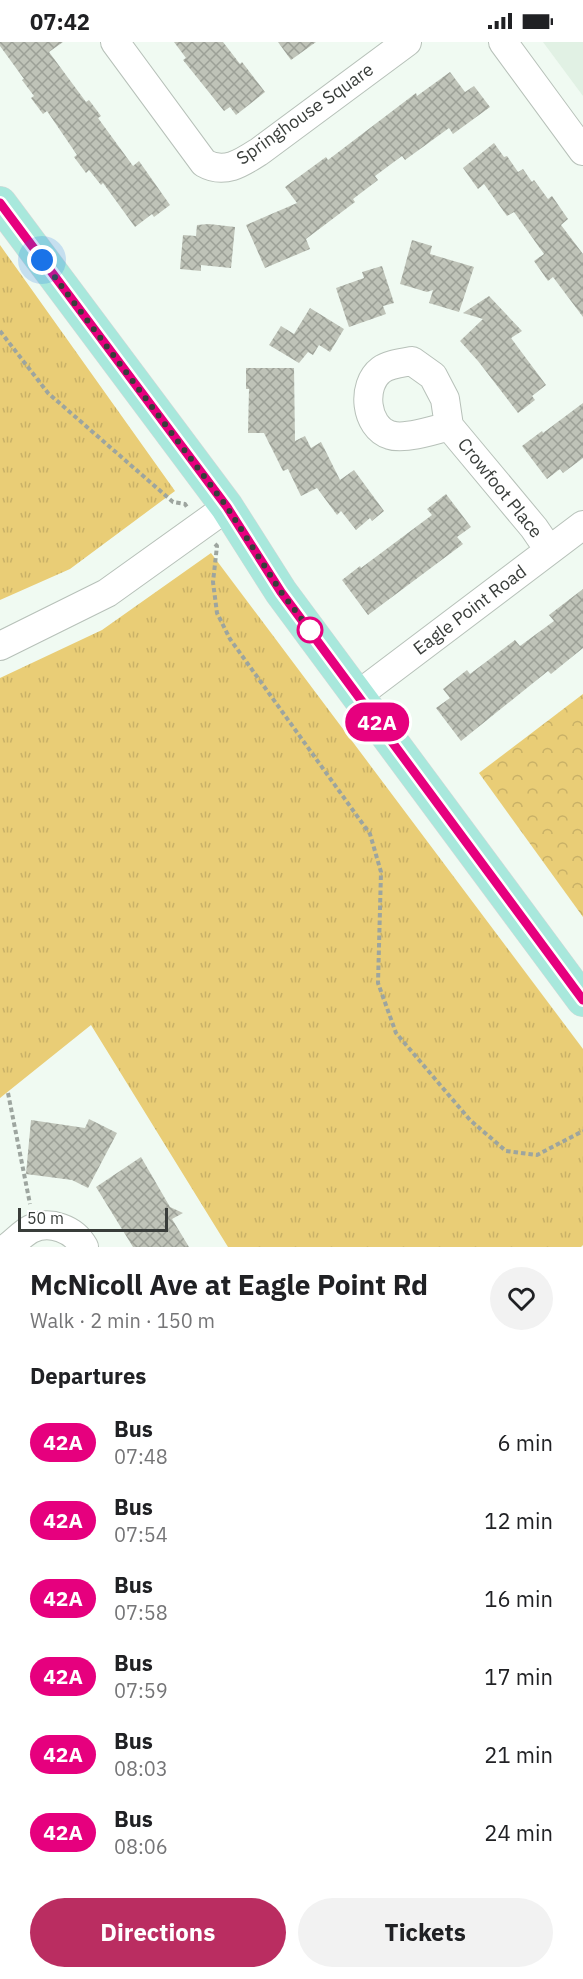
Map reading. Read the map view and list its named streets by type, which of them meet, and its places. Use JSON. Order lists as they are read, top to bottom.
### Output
{
  "streets": {
    "street": ["Springhouse Square", "Crowfoot Place", "Eagle Point Road"]
  },
  "crossings": [
    ["Crowfoot Place", "Eagle Point Road"]
  ],
  "lines": ["bus line 42A"],
  "scale_bar": "50 m",
  "page": {
    "status": "07:42",
    "on_map": "42A",
    "scale": "50 m",
    "heading": [
      ["McNicoll Ave at Eagle Point Rd", "Walk · 2 min · 150 m"],
      "Departures"
    ],
    "list": [
      {
        "mark": "42A",
        "name": "Bus",
        "note": "07:48",
        "value": "6 min"
      },
      {
        "mark": "42A",
        "name": "Bus",
        "note": "07:54",
        "value": "12 min"
      },
      {
        "mark": "42A",
        "name": "Bus",
        "note": "07:58",
        "value": "16 min"
      },
      {
        "mark": "42A",
        "name": "Bus",
        "note": "07:59",
        "value": "17 min"
      },
      {
        "mark": "42A",
        "name": "Bus",
        "note": "08:03",
        "value": "21 min"
      },
      {
        "mark": "42A",
        "name": "Bus",
        "note": "08:06",
        "value": "24 min"
      }
    ],
    "buttons": ["Directions", "Tickets"]
  }
}
